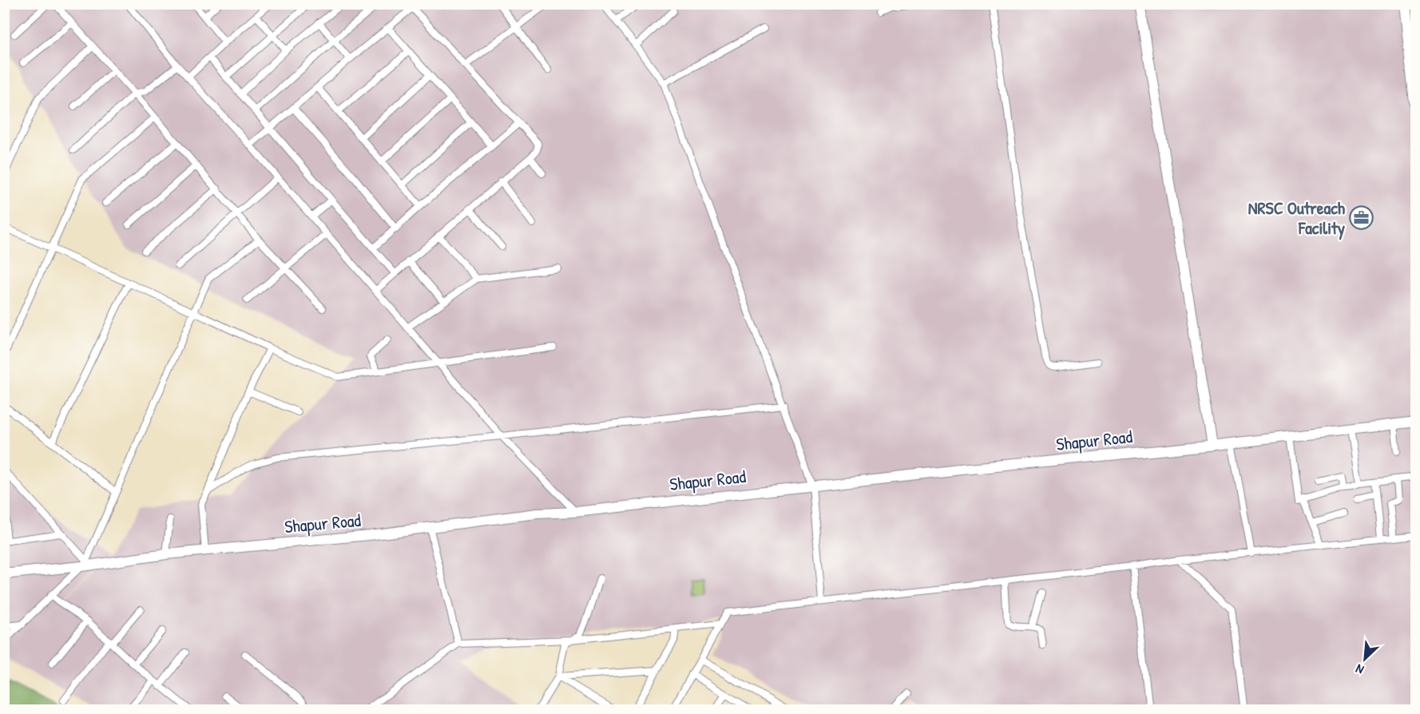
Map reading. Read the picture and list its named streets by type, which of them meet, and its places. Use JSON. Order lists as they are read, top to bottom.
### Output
{
  "streets": {
    "street": ["Shapur Road"]
  },
  "places": {
    "office": ["NRSC Outreach Facility"]
  },
  "north": "bottom left"
}
